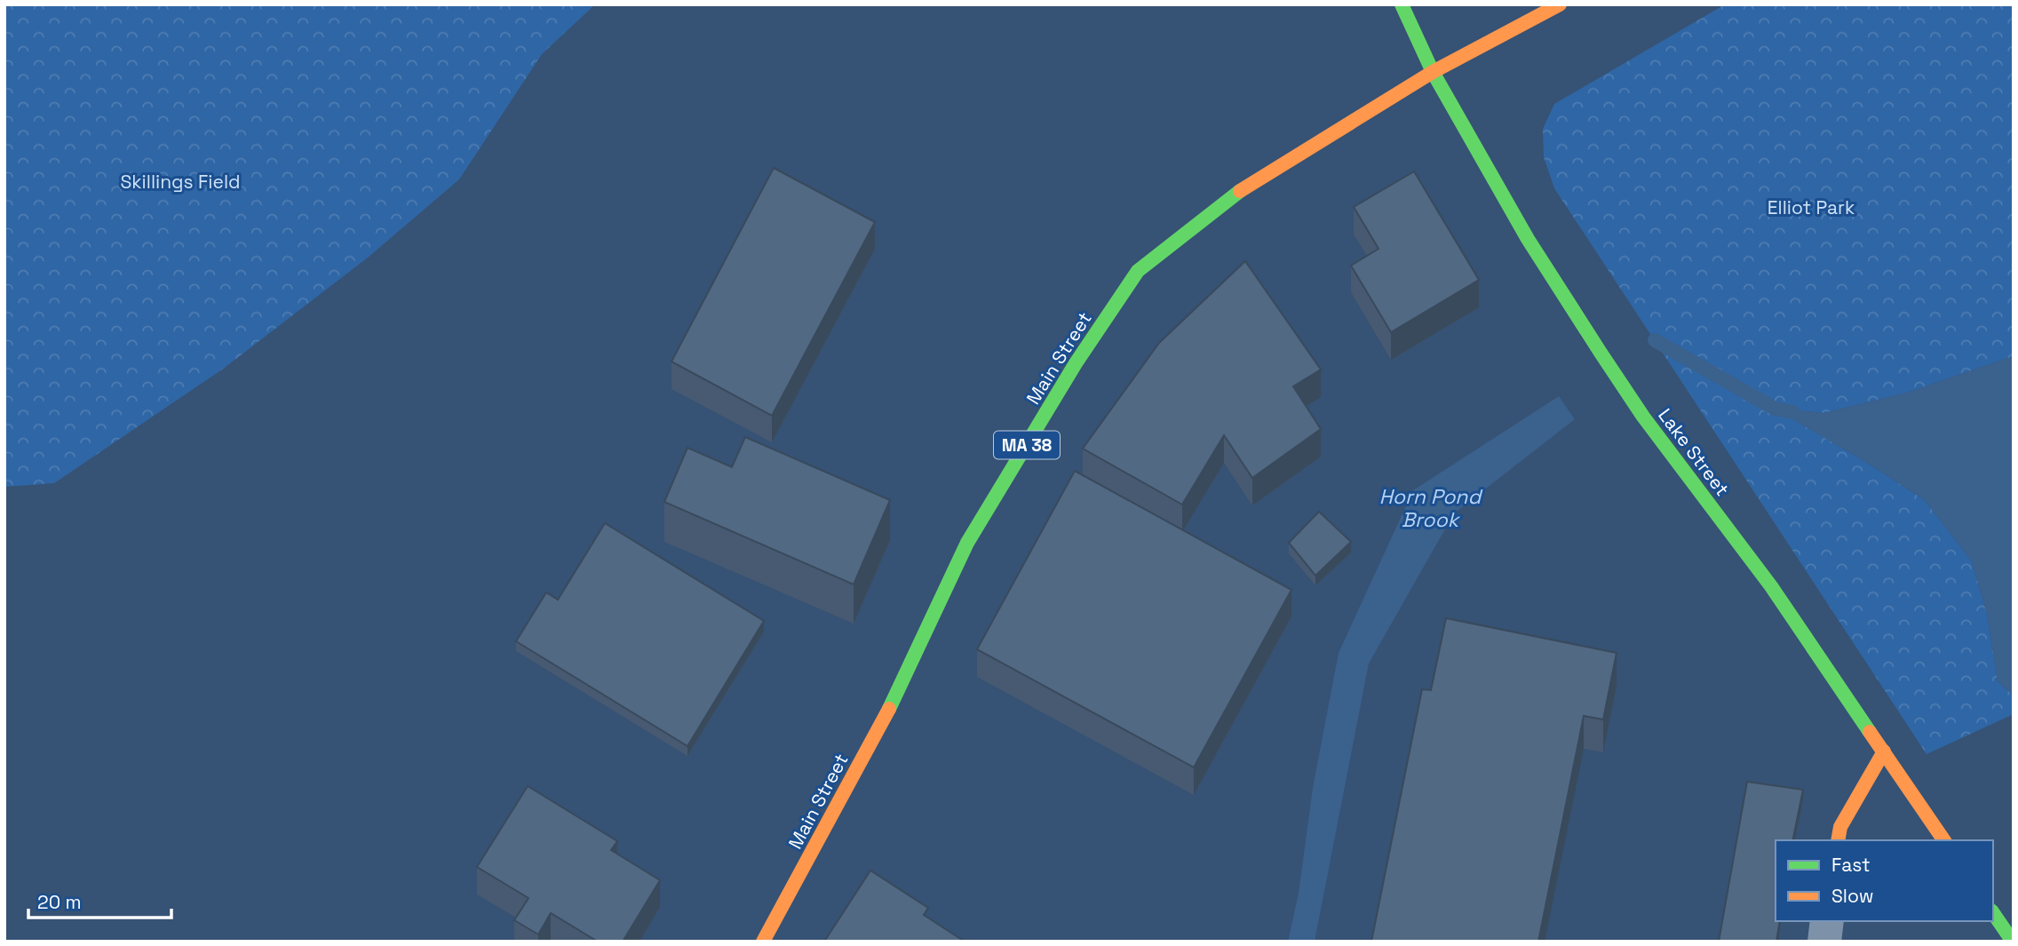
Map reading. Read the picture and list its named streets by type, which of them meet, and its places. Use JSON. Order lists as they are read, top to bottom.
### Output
{
  "streets": {
    "main road": ["Main Street", "MA 38", "Lake Street"]
  },
  "crossings": [
    ["Main Street", "Lake Street"]
  ],
  "water": ["Horn Pond Brook"],
  "parks": ["Skillings Field", "Elliot Park"],
  "legend": ["Fast", "Slow"],
  "scale_bar": "20 m"
}
